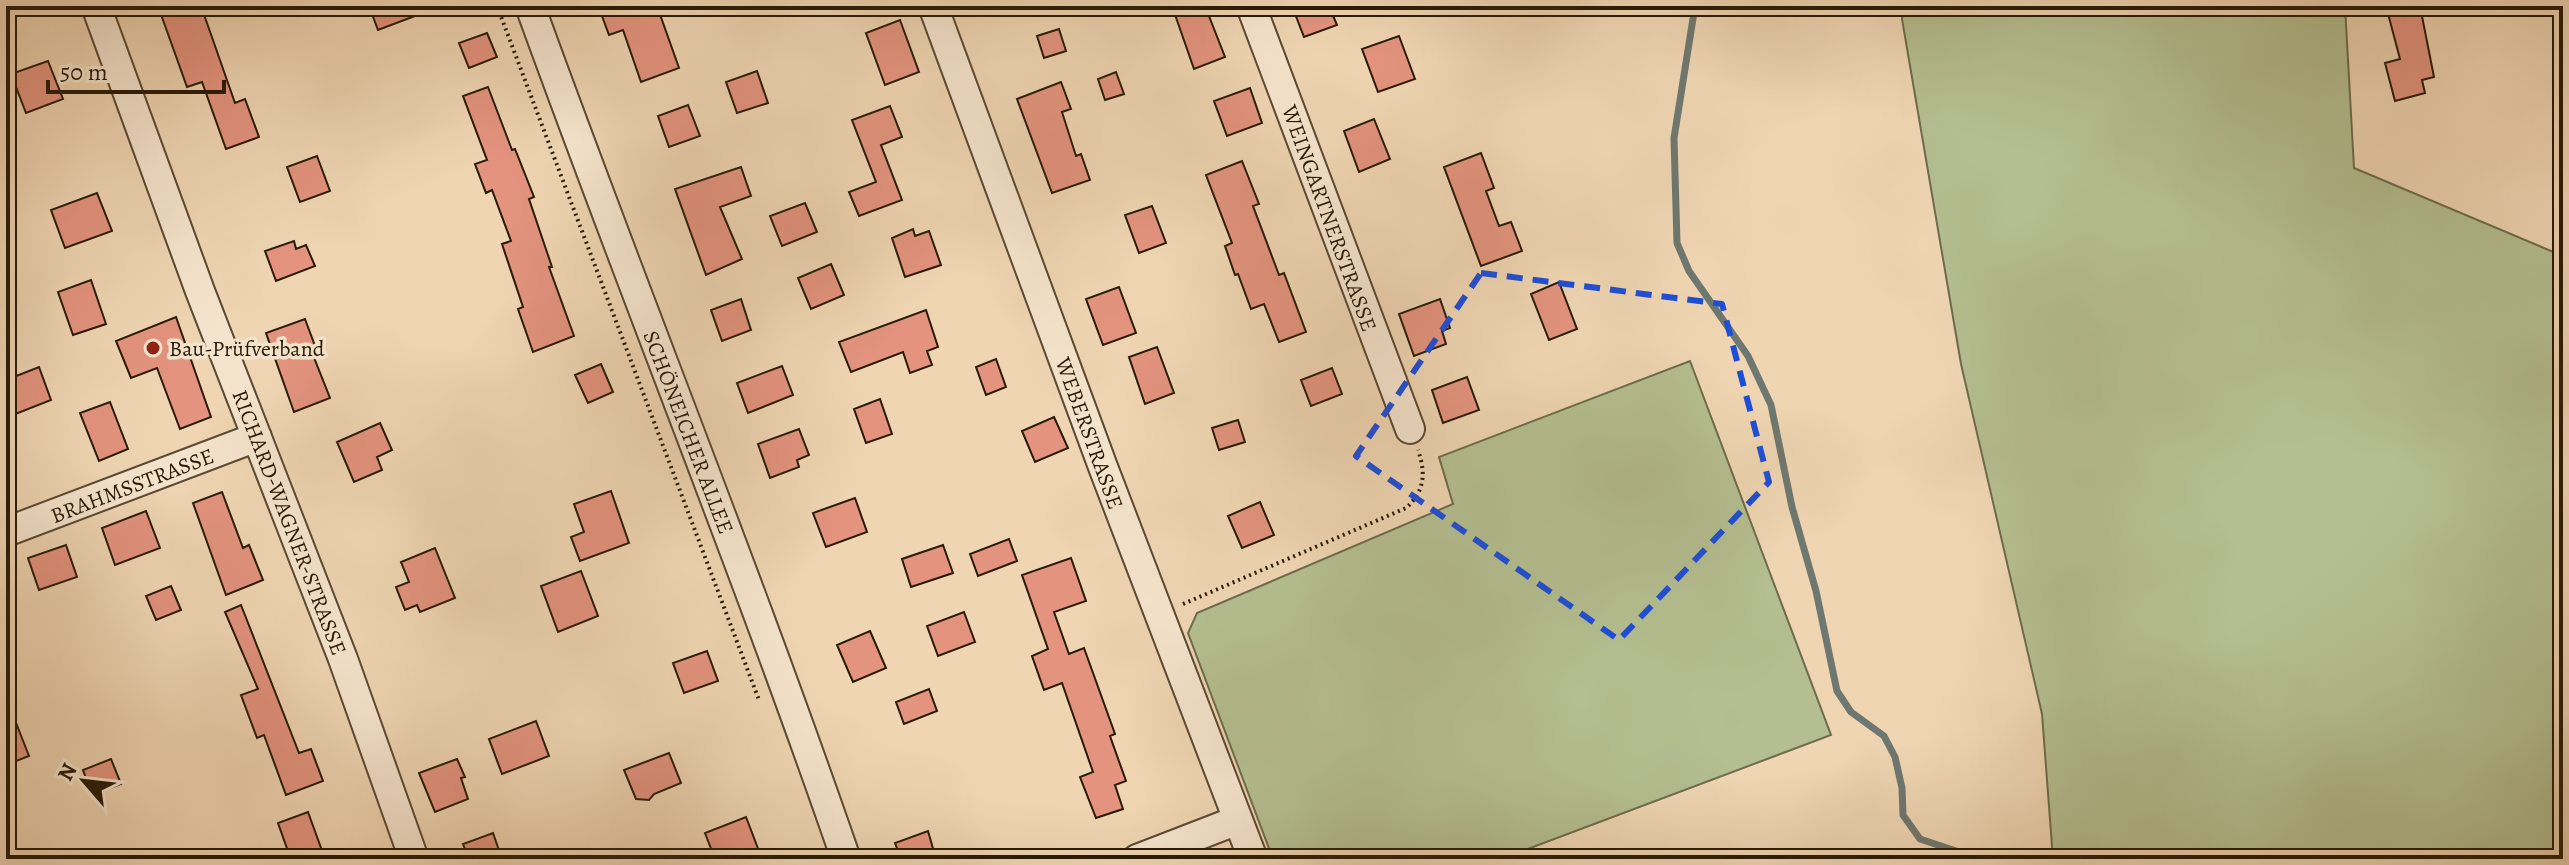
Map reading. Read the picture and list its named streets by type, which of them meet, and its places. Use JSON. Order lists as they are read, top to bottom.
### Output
{
  "streets": {
    "street": [
      "WEINGARTNERSTRASSE",
      "SCHÖNEICHER ALLEE",
      "WEBERSTRASSE",
      "BRAHMSSTRASSE",
      "RICHARD-WAGNER-STRASSE"
    ]
  },
  "crossings": [
    ["BRAHMSSTRASSE", "RICHARD-WAGNER-STRASSE"]
  ],
  "places": ["Bau-Prüfverband"],
  "scale_bar": "50 m",
  "north": "top left"
}
